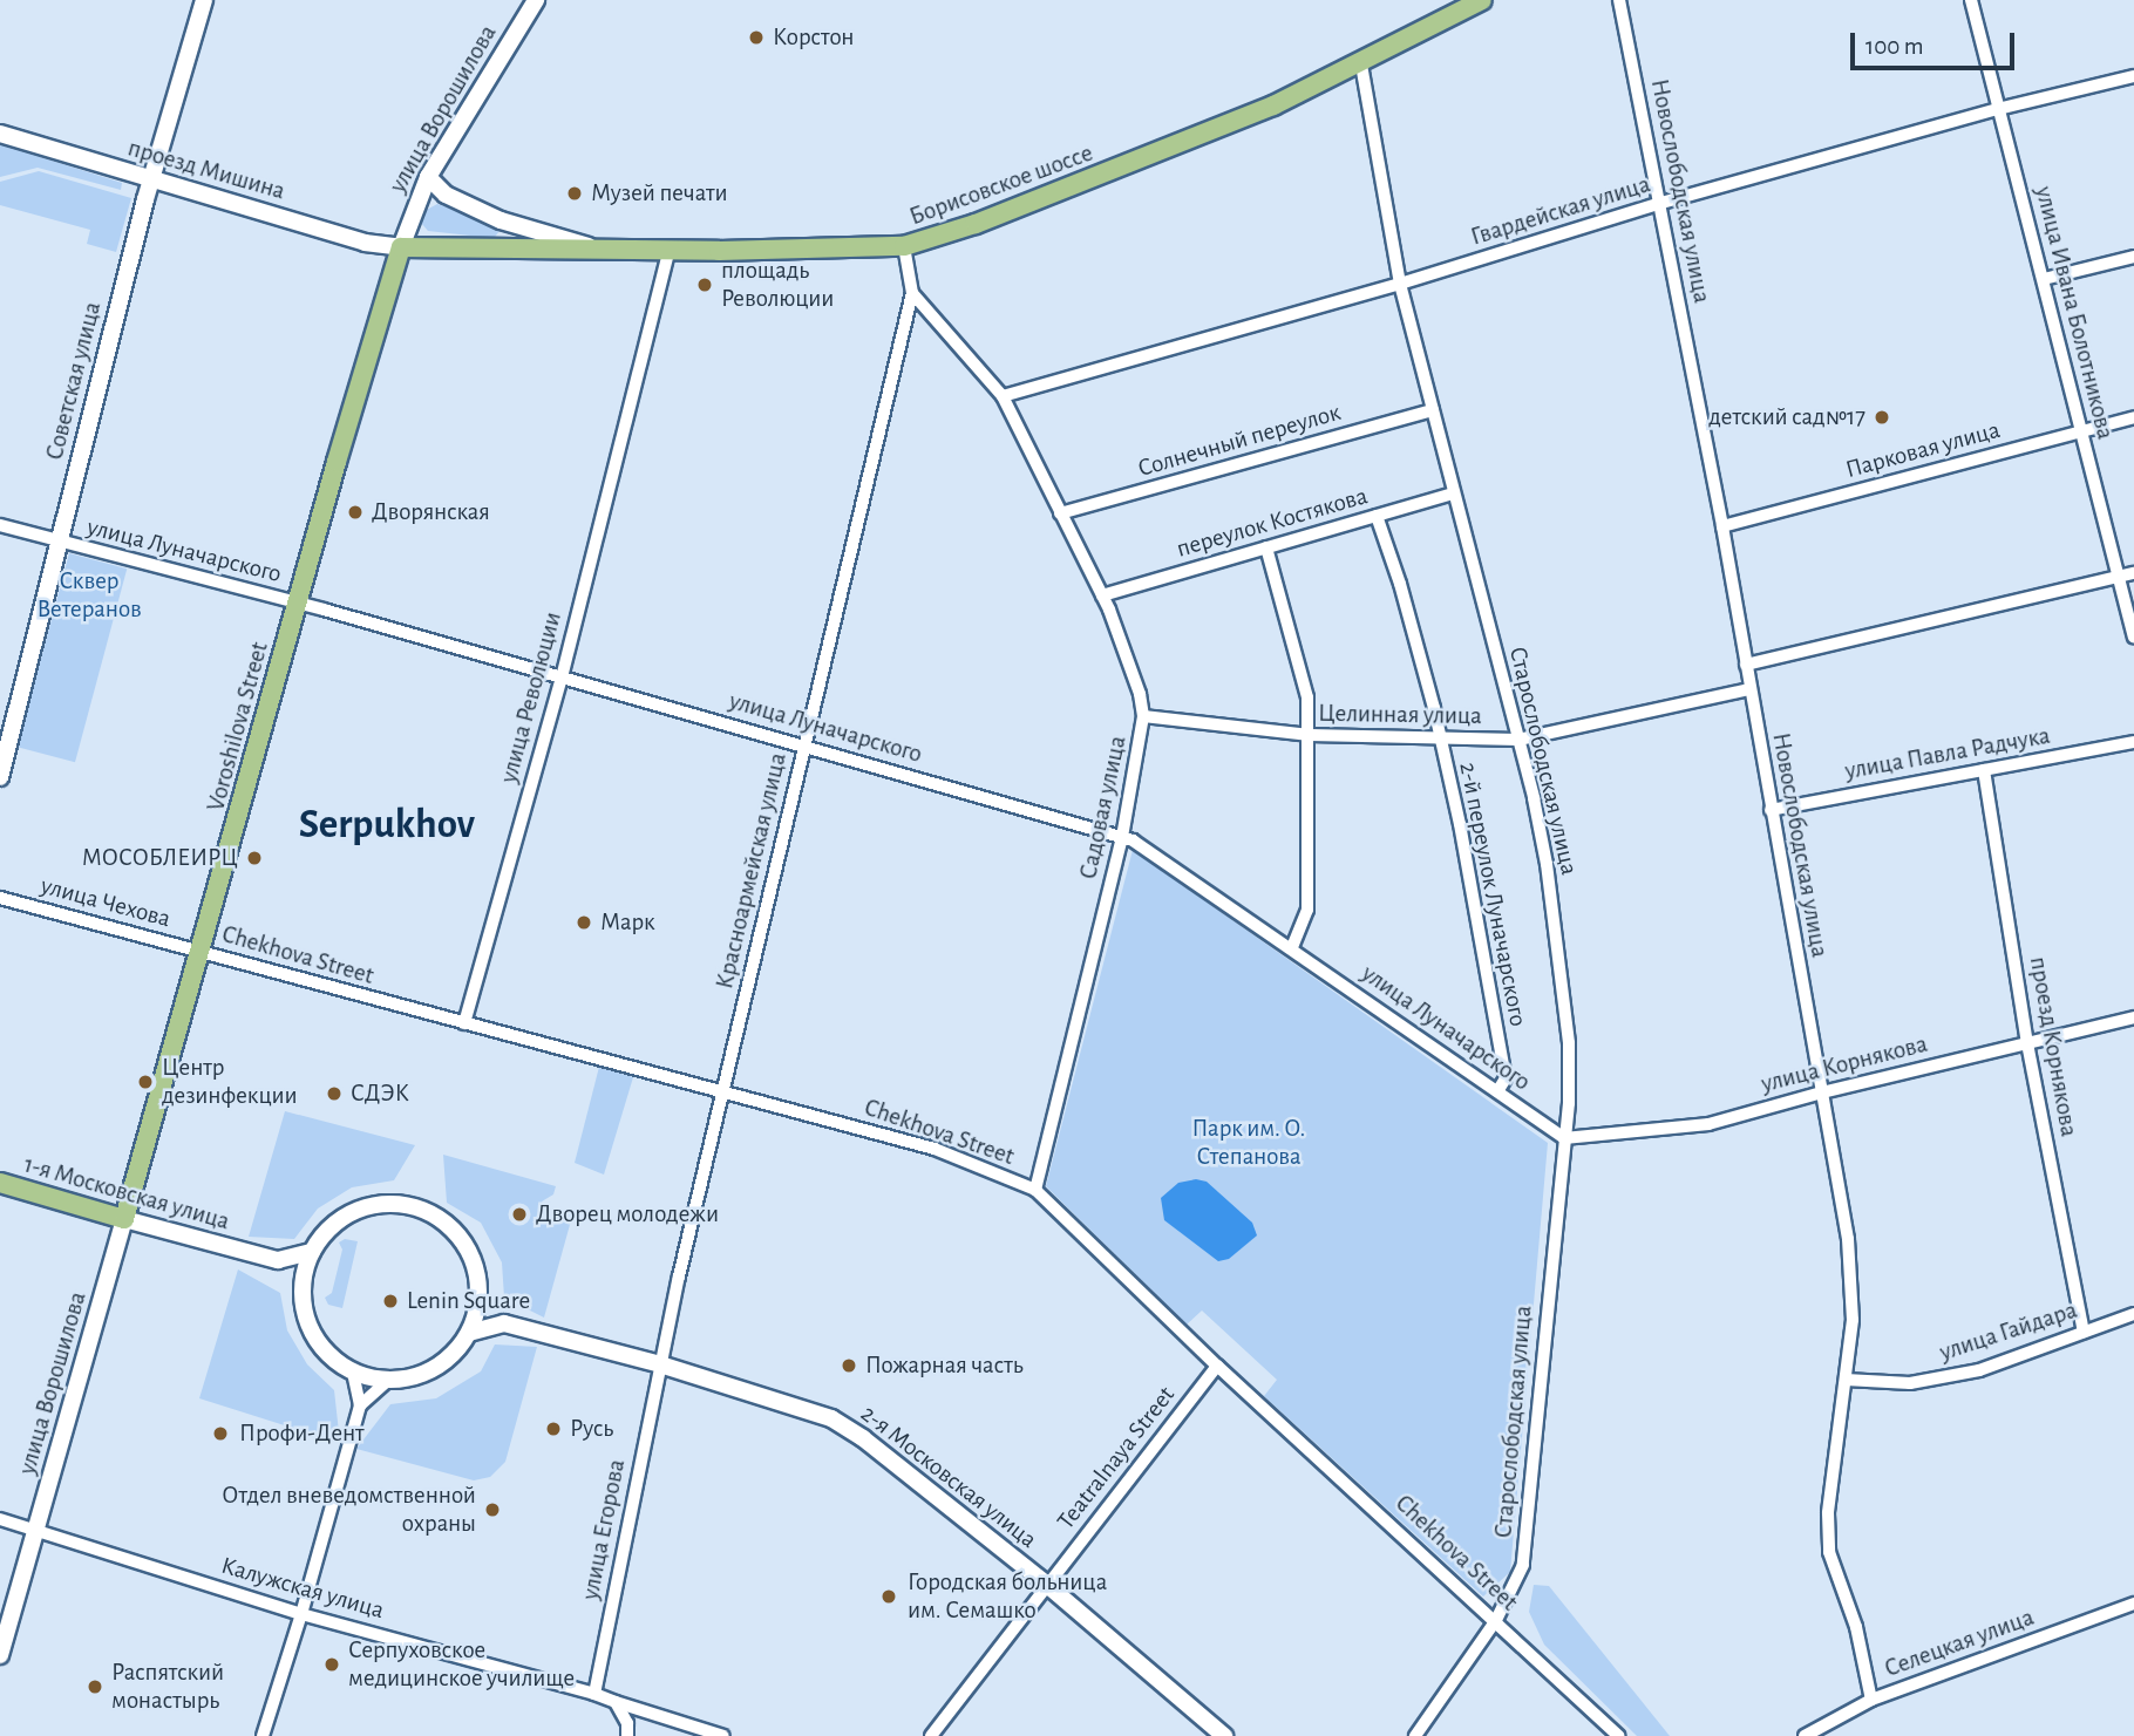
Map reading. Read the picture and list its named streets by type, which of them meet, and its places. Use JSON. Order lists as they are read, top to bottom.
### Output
{
  "streets": {
    "main road": ["Борисовское шоссе", "Voroshilova Street", "1-я Московская улица"],
    "street": [
      "улица Ворошилова",
      "проезд Мишина",
      "Новослободская улица",
      "Гвардейская улица",
      "улица Ивана Болотникова",
      "Советская улица",
      "Солнечный переулок",
      "Парковая улица",
      "переулок Костякова",
      "улица Луначарского",
      "улица Революции",
      "Целинная улица",
      "улица Павла Радчука",
      "Старослободская улица",
      "Садовая улица",
      "Красноармейская улица",
      "2-й переулок Луначарского",
      "улица Чехова",
      "Chekhova Street",
      "проезд Корнякова",
      "улица Корнякова",
      "улица Гайдара",
      "Teatralnaya Street",
      "2-я Московская улица",
      "улица Егорова",
      "Калужская улица",
      "Селецкая улица"
    ]
  },
  "crossings": [
    ["улица Ворошилова", "проезд Мишина"],
    ["улица Ворошилова", "Борисовское шоссе"],
    ["улица Ворошилова", "Voroshilova Street"],
    ["улица Ворошилова", "1-я Московская улица"],
    ["улица Ворошилова", "Калужская улица"],
    ["проезд Мишина", "Борисовское шоссе"],
    ["проезд Мишина", "Советская улица"],
    ["проезд Мишина", "Voroshilova Street"],
    ["Борисовское шоссе", "улица Революции"],
    ["Борисовское шоссе", "Voroshilova Street"],
    ["Борисовское шоссе", "Старослободская улица"],
    ["Новослободская улица", "Гвардейская улица"],
    ["Новослободская улица", "Парковая улица"],
    ["Новослободская улица", "Целинная улица"],
    ["Новослободская улица", "улица Павла Радчука"],
    ["Новослободская улица", "улица Корнякова"],
    ["Новослободская улица", "улица Гайдара"],
    ["Новослободская улица", "Селецкая улица"],
    ["Гвардейская улица", "улица Ивана Болотникова"],
    ["Гвардейская улица", "Старослободская улица"],
    ["Гвардейская улица", "Садовая улица"],
    ["улица Ивана Болотникова", "Парковая улица"],
    ["Советская улица", "улица Луначарского"],
    ["Солнечный переулок", "Старослободская улица"],
    ["Солнечный переулок", "Садовая улица"],
    ["переулок Костякова", "Старослободская улица"],
    ["переулок Костякова", "Садовая улица"],
    ["переулок Костякова", "2-й переулок Луначарского"],
    ["улица Луначарского", "улица Революции"],
    ["улица Луначарского", "Voroshilova Street"],
    ["улица Луначарского", "Старослободская улица"],
    ["улица Луначарского", "Садовая улица"],
    ["улица Луначарского", "Красноармейская улица"],
    ["улица Луначарского", "2-й переулок Луначарского"],
    ["улица Луначарского", "улица Корнякова"],
    ["улица Революции", "Chekhova Street"],
    ["Целинная улица", "Старослободская улица"],
    ["Целинная улица", "Садовая улица"],
    ["Целинная улица", "2-й переулок Луначарского"],
    ["Voroshilova Street", "улица Чехова"],
    ["Voroshilova Street", "Chekhova Street"],
    ["Voroshilova Street", "1-я Московская улица"],
    ["улица Павла Радчука", "проезд Корнякова"],
    ["Старослободская улица", "Chekhova Street"],
    ["Старослободская улица", "улица Корнякова"],
    ["Садовая улица", "Красноармейская улица"],
    ["Садовая улица", "Chekhova Street"],
    ["Красноармейская улица", "Chekhova Street"],
    ["Красноармейская улица", "2-я Московская улица"],
    ["Красноармейская улица", "улица Егорова"],
    ["улица Чехова", "Chekhova Street"],
    ["Chekhova Street", "Teatralnaya Street"],
    ["проезд Корнякова", "улица Корнякова"],
    ["проезд Корнякова", "улица Гайдара"],
    ["Teatralnaya Street", "2-я Московская улица"],
    ["2-я Московская улица", "улица Егорова"],
    ["улица Егорова", "Калужская улица"]
  ],
  "districts": ["Serpukhov"],
  "parks": ["Сквер Ветеранов", "Парк им. О. Степанова"],
  "places": [
    "Корстон",
    "Музей печати",
    "площадь Революции",
    "детский сад№17",
    "Дворянская",
    "МОСОБЛЕИРЦ",
    "Марк",
    "Центр дезинфекции",
    "СДЭК",
    "Дворец молодежи",
    "Lenin Square",
    "Пожарная часть",
    "Русь",
    "Профи-Дент",
    "Отдел вневедомственной охраны",
    "Городская больница им. Семашко",
    "Серпуховское медицинское училище",
    "Распятский монастырь"
  ],
  "scale_bar": "100 m"
}
